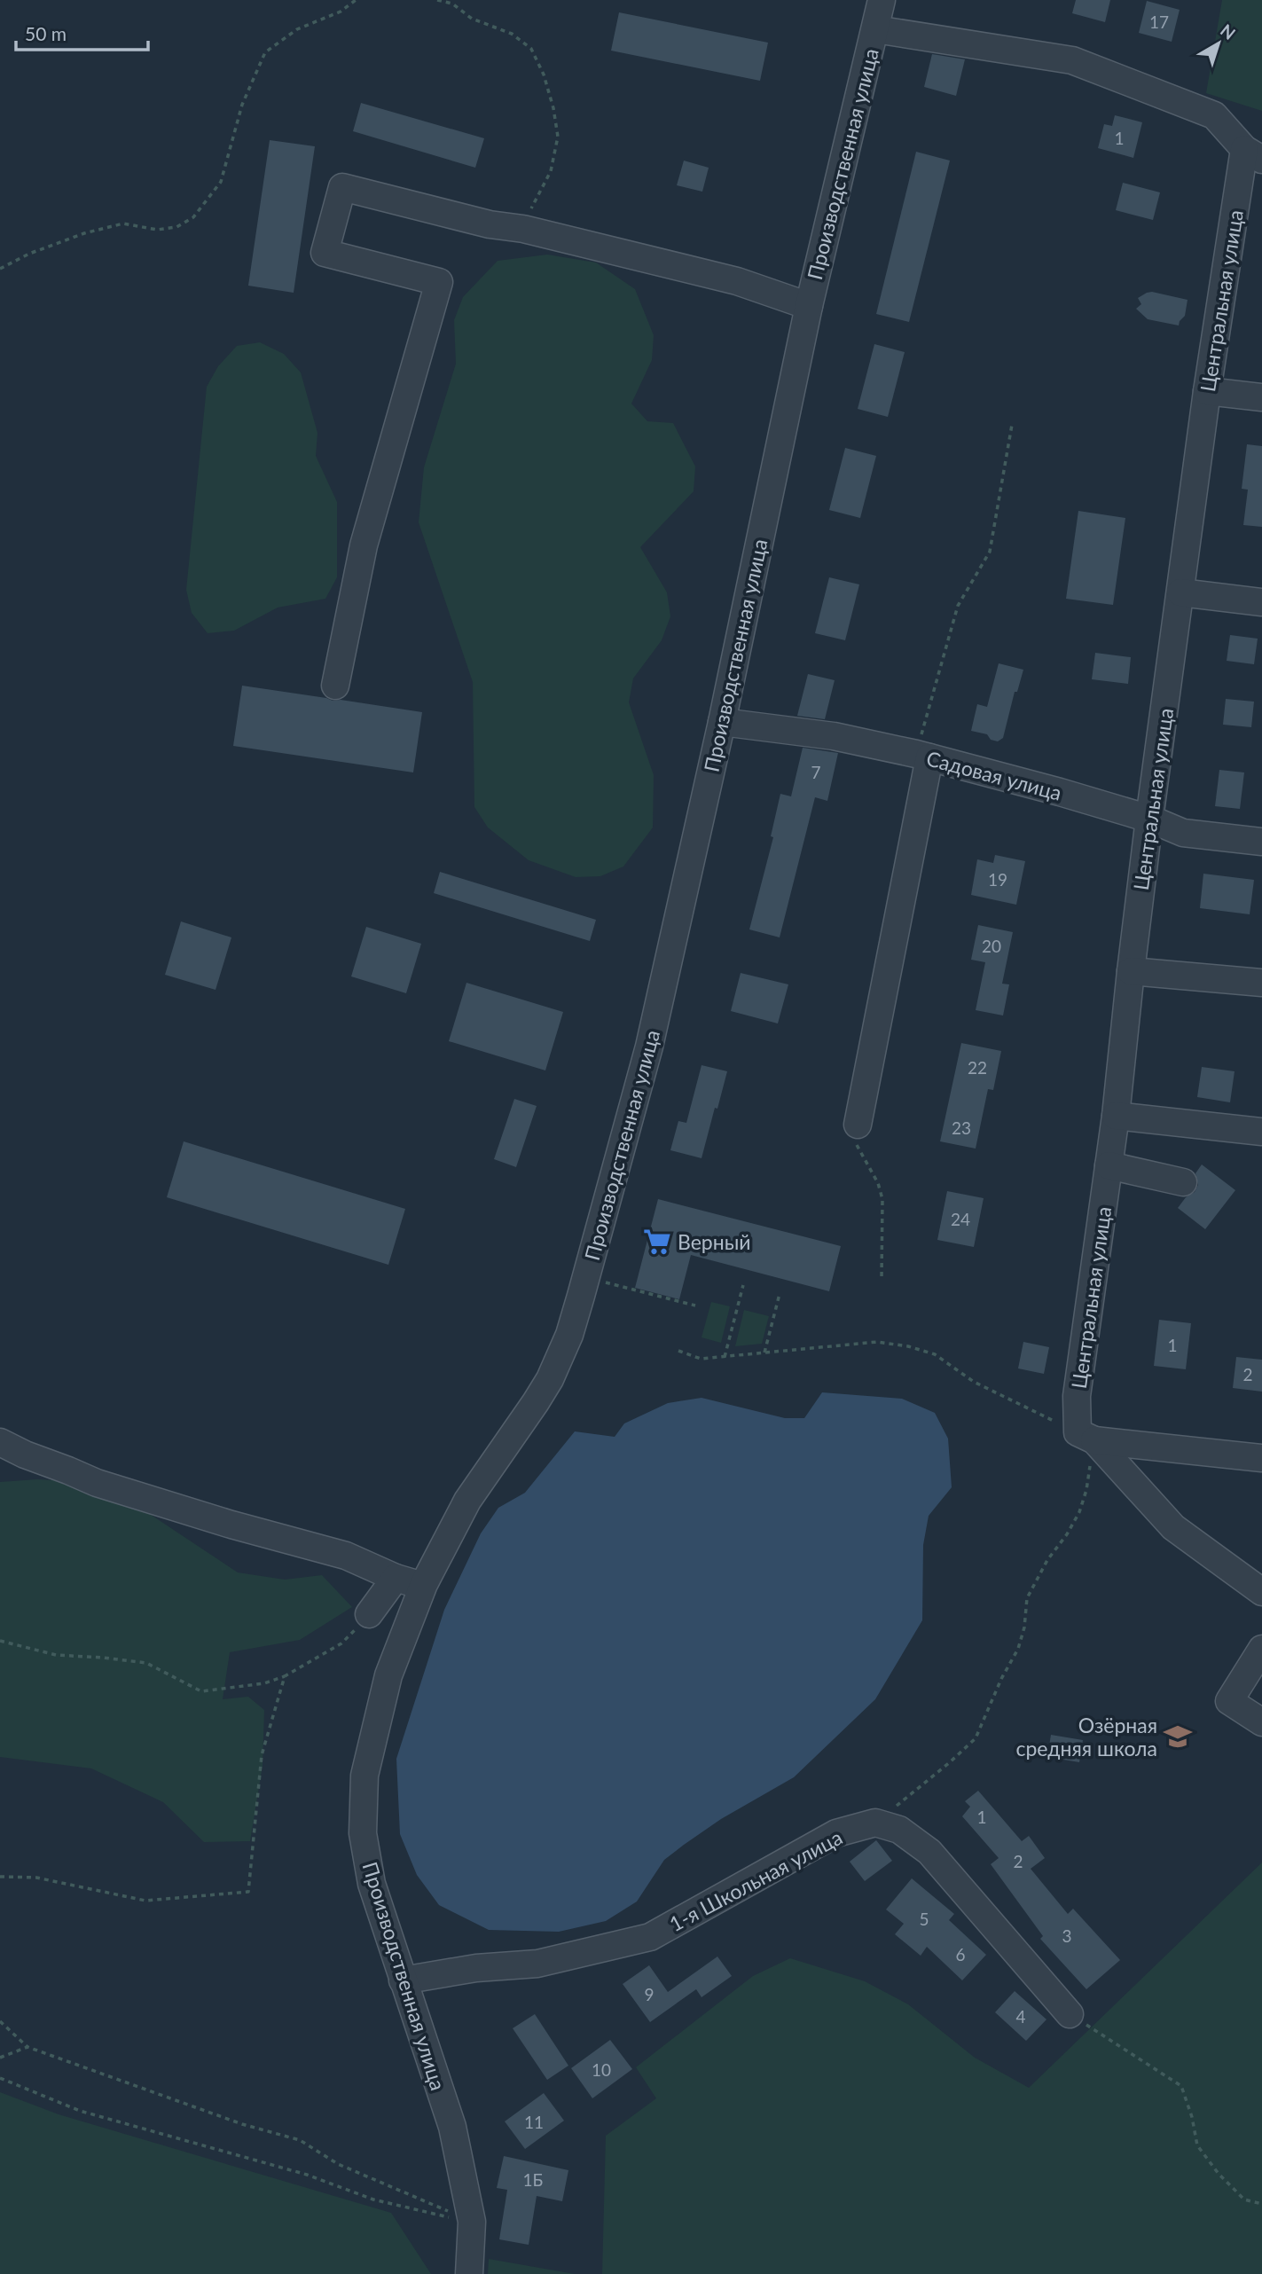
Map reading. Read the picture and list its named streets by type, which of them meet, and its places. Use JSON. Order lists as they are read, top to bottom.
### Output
{
  "streets": {
    "street": [
      "Производственная улица",
      "Центральная улица",
      "Садовая улица",
      "1-я Школьная улица"
    ]
  },
  "crossings": [
    ["Производственная улица", "Садовая улица"],
    ["Производственная улица", "1-я Школьная улица"],
    ["Центральная улица", "Садовая улица"]
  ],
  "places": {
    "supermarket": ["Верный"],
    "school or university": ["Озёрная средняя школа"]
  },
  "house_numbers": [
    "17",
    "1",
    "7",
    "19",
    "20",
    "22",
    "23",
    "24",
    "1",
    "2",
    "1",
    "2",
    "5",
    "3",
    "6",
    "9",
    "4",
    "10",
    "11",
    "1Б"
  ],
  "scale_bar": "50 m",
  "north": "top right"
}
